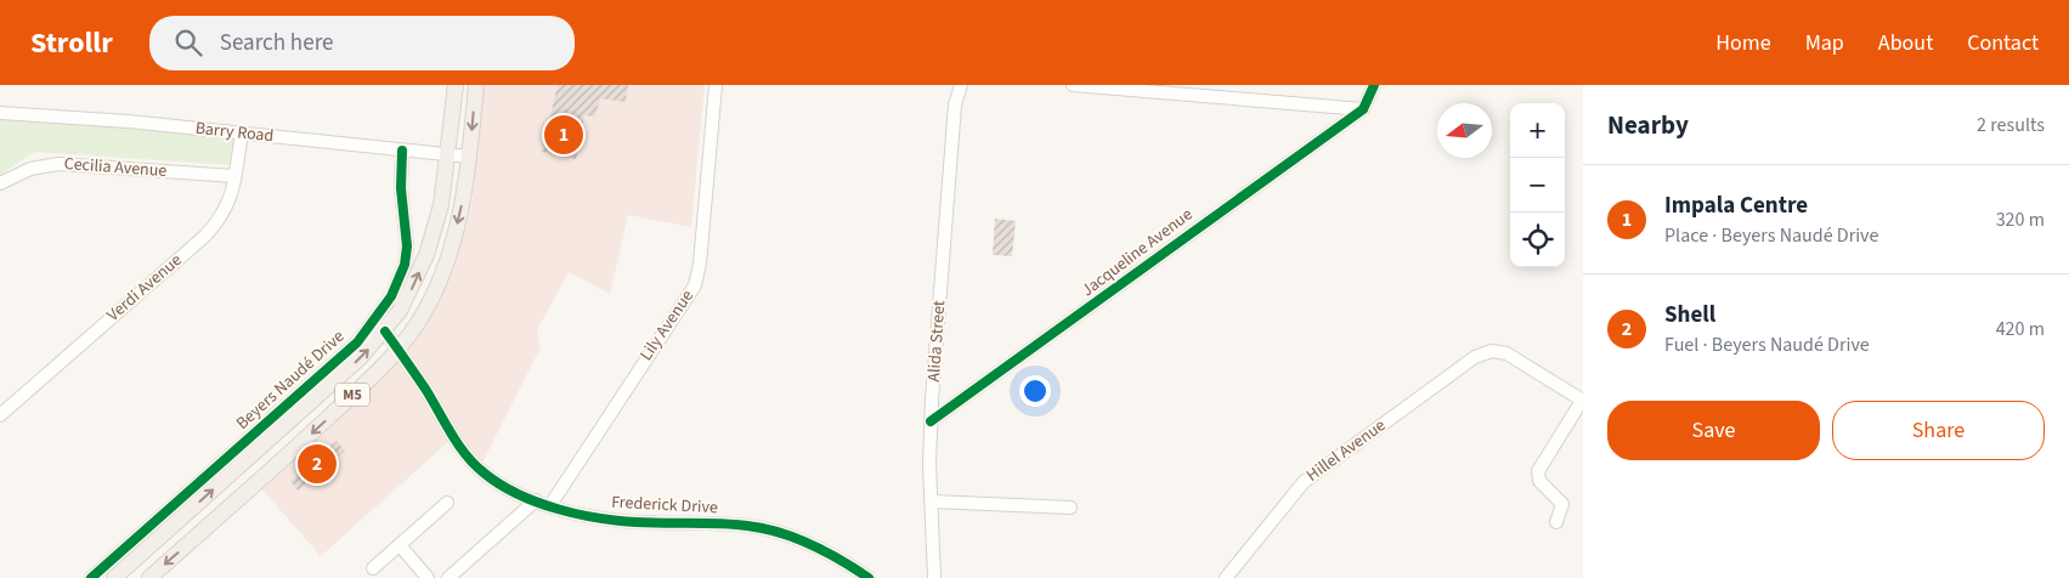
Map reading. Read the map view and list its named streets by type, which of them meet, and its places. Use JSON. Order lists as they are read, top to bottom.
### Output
{
  "streets": {
    "main road": ["Beyers Naudé Drive", "M5"],
    "street": [
      "Barry Road",
      "Cecilia Avenue",
      "Jacqueline Avenue",
      "Verdi Avenue",
      "Lily Avenue",
      "Alida Street",
      "Hillel Avenue",
      "Frederick Drive"
    ]
  },
  "crossings": [
    ["Barry Road", "Verdi Avenue"],
    ["Barry Road", "Beyers Naudé Drive"],
    ["Barry Road", "M5"],
    ["Cecilia Avenue", "Verdi Avenue"],
    ["Jacqueline Avenue", "Alida Street"],
    ["Lily Avenue", "Frederick Drive"],
    ["Beyers Naudé Drive", "Frederick Drive"],
    ["M5", "Frederick Drive"]
  ],
  "north": "left",
  "page": {
    "header": "Strollr",
    "search": "Search here",
    "nav": [
      "Home",
      "Map",
      "About",
      "Contact"
    ],
    "heading": ["Nearby", "2 results"],
    "map_buttons": ["+", "−"],
    "pins": ["1", "2"],
    "list": [
      {
        "mark": "1",
        "name": "Impala Centre",
        "note": "Place · Beyers Naudé Drive",
        "value": "320 m"
      },
      {
        "mark": "2",
        "name": "Shell",
        "note": "Fuel · Beyers Naudé Drive",
        "value": "420 m"
      }
    ],
    "buttons": ["Save", "Share"]
  }
}
